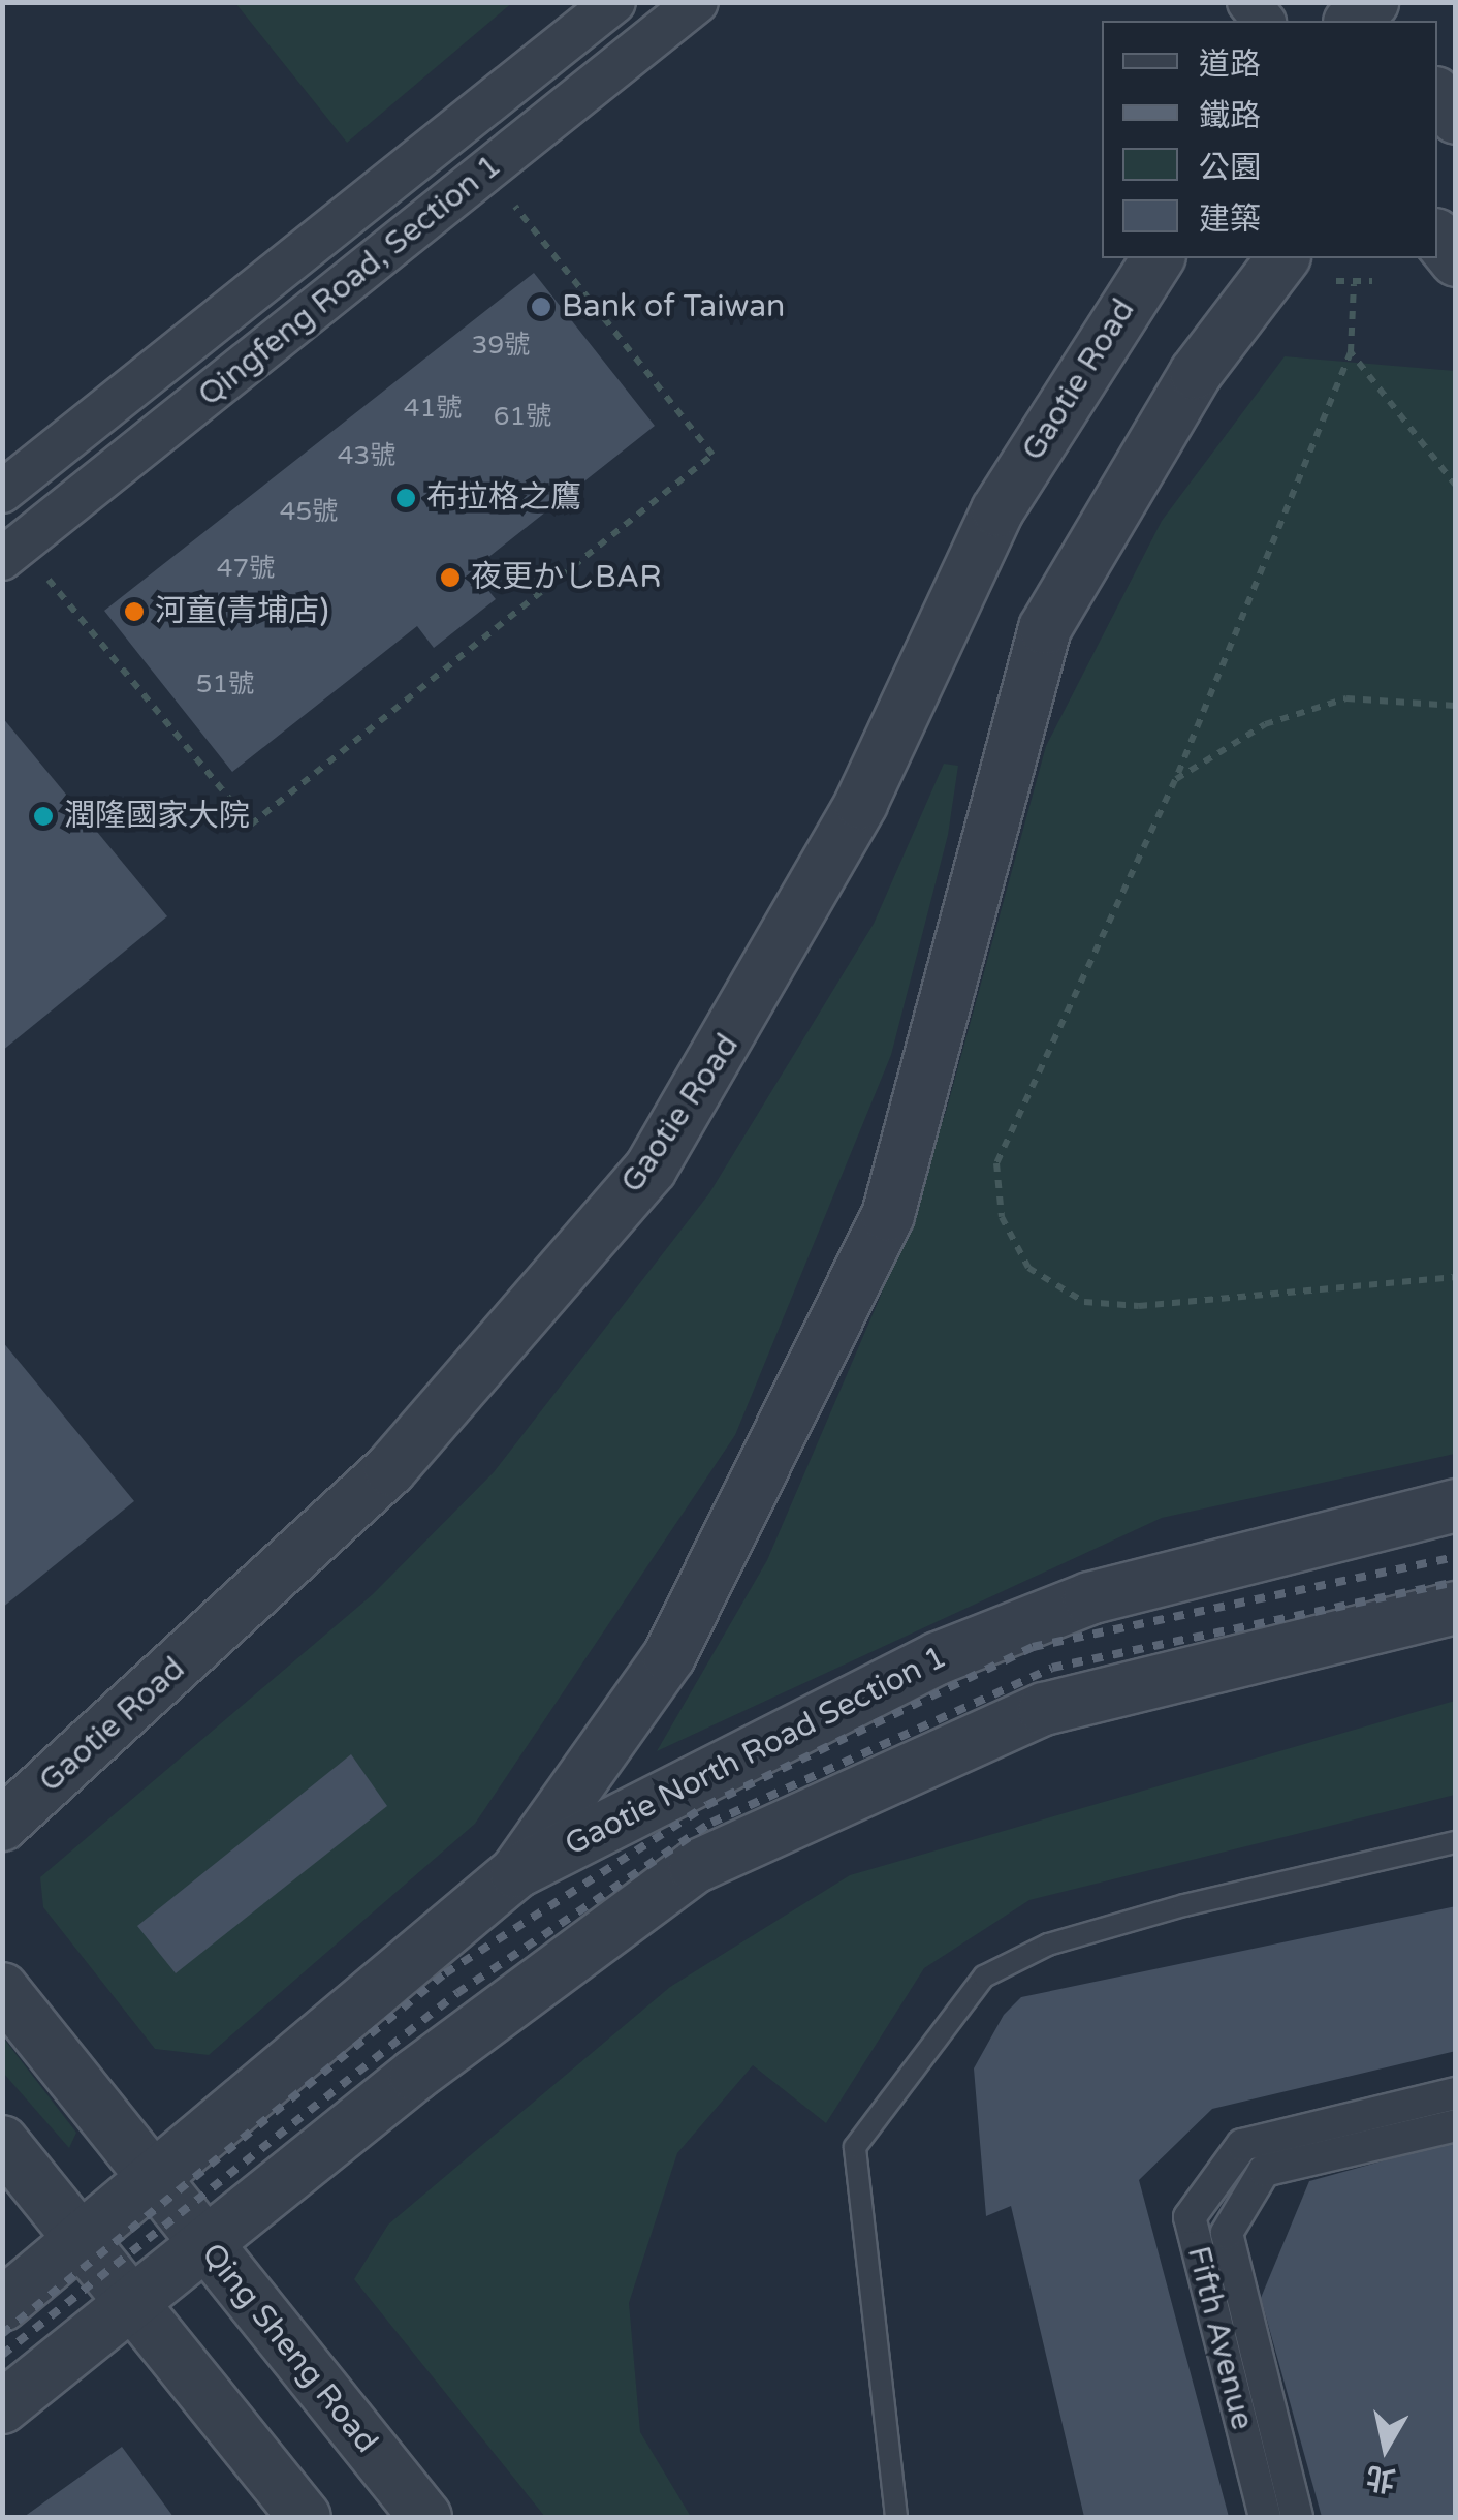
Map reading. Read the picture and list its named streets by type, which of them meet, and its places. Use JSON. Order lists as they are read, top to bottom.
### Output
{
  "streets": {
    "street": [
      "Qingfeng Road, Section 1",
      "Gaotie Road",
      "Gaotie North Road Section 1",
      "Fifth Avenue",
      "Qing Sheng Road"
    ]
  },
  "crossings": [
    ["Gaotie North Road Section 1", "Qing Sheng Road"]
  ],
  "places": [
    "Bank of Taiwan",
    "布拉格之鷹",
    "夜更かしBAR",
    "河童(青埔店)",
    "潤隆國家大院"
  ],
  "house_numbers": [
    "39號",
    "41號",
    "61號",
    "43號",
    "45號",
    "47號",
    "51號"
  ],
  "legend": [
    "道路",
    "鐵路",
    "公園",
    "建築"
  ],
  "north": "bottom"
}
